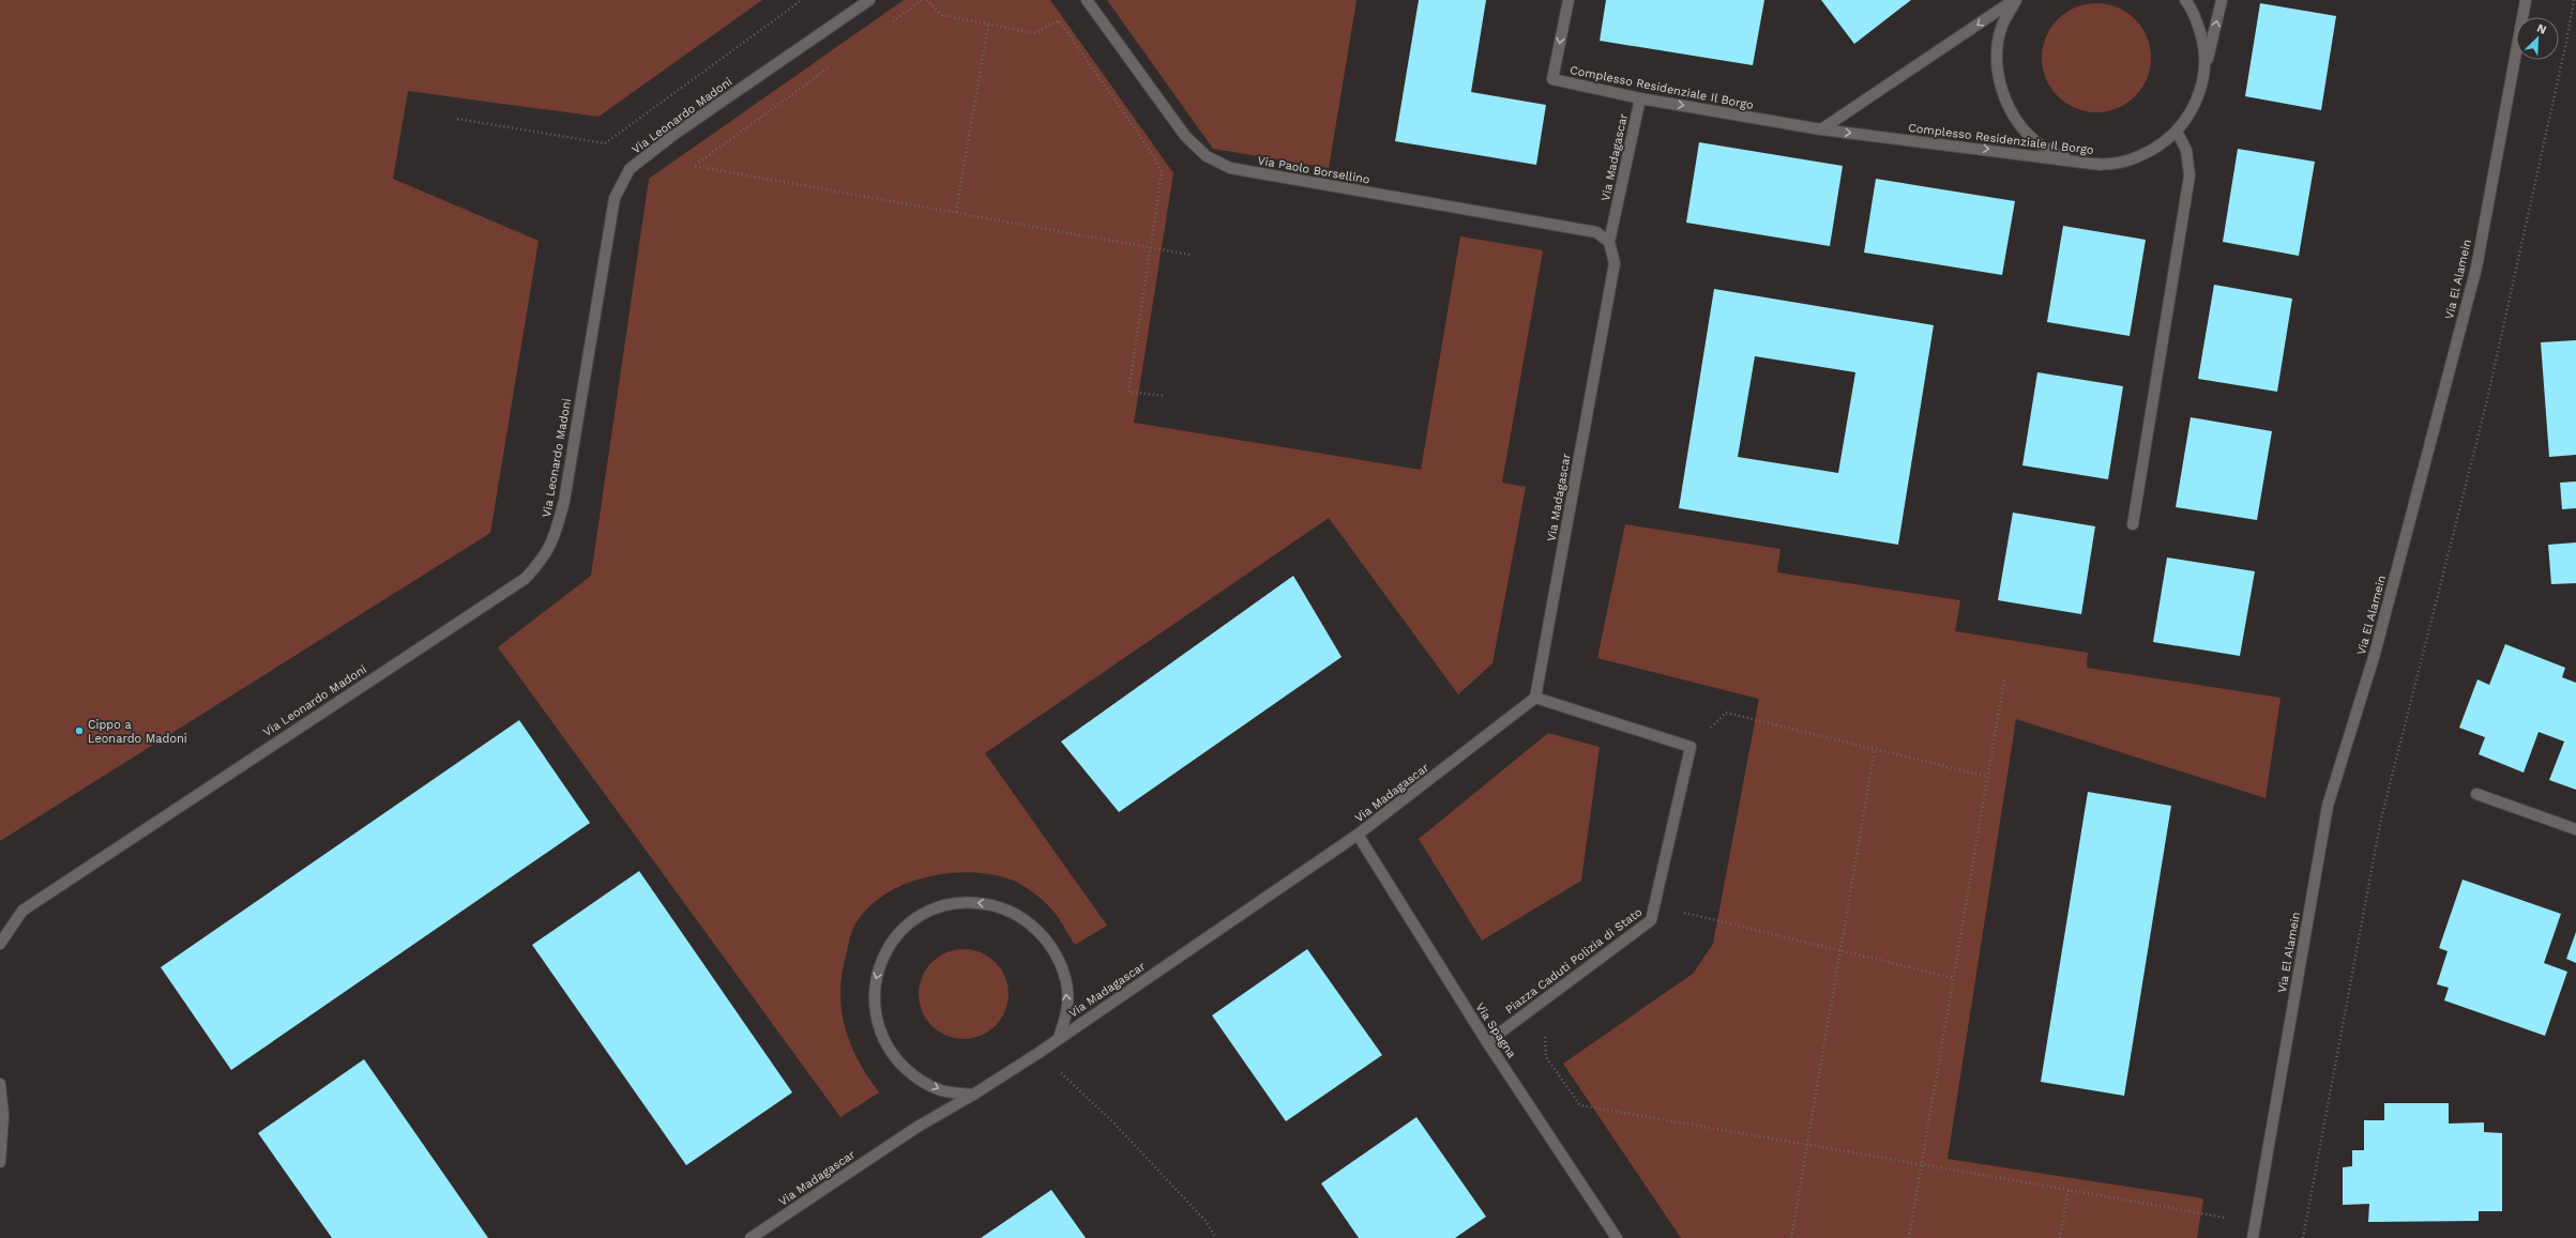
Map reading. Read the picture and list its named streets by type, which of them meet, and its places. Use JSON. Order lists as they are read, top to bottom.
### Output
{
  "streets": {
    "street": [
      "Complesso Residenziale Il Borgo",
      "Via Leonardo Madoni",
      "Via Madagascar",
      "Via Paolo Borsellino",
      "Via El Alamein",
      "Piazza Caduti Polizia di Stato",
      "Via Spagna"
    ]
  },
  "crossings": [
    ["Complesso Residenziale Il Borgo", "Via Madagascar"],
    ["Via Madagascar", "Via Paolo Borsellino"],
    ["Via Madagascar", "Via Spagna"],
    ["Piazza Caduti Polizia di Stato", "Via Spagna"]
  ],
  "one_way": ["Complesso Residenziale Il Borgo"],
  "places": ["Cippo a Leonardo Madoni"],
  "north": "top right"
}
